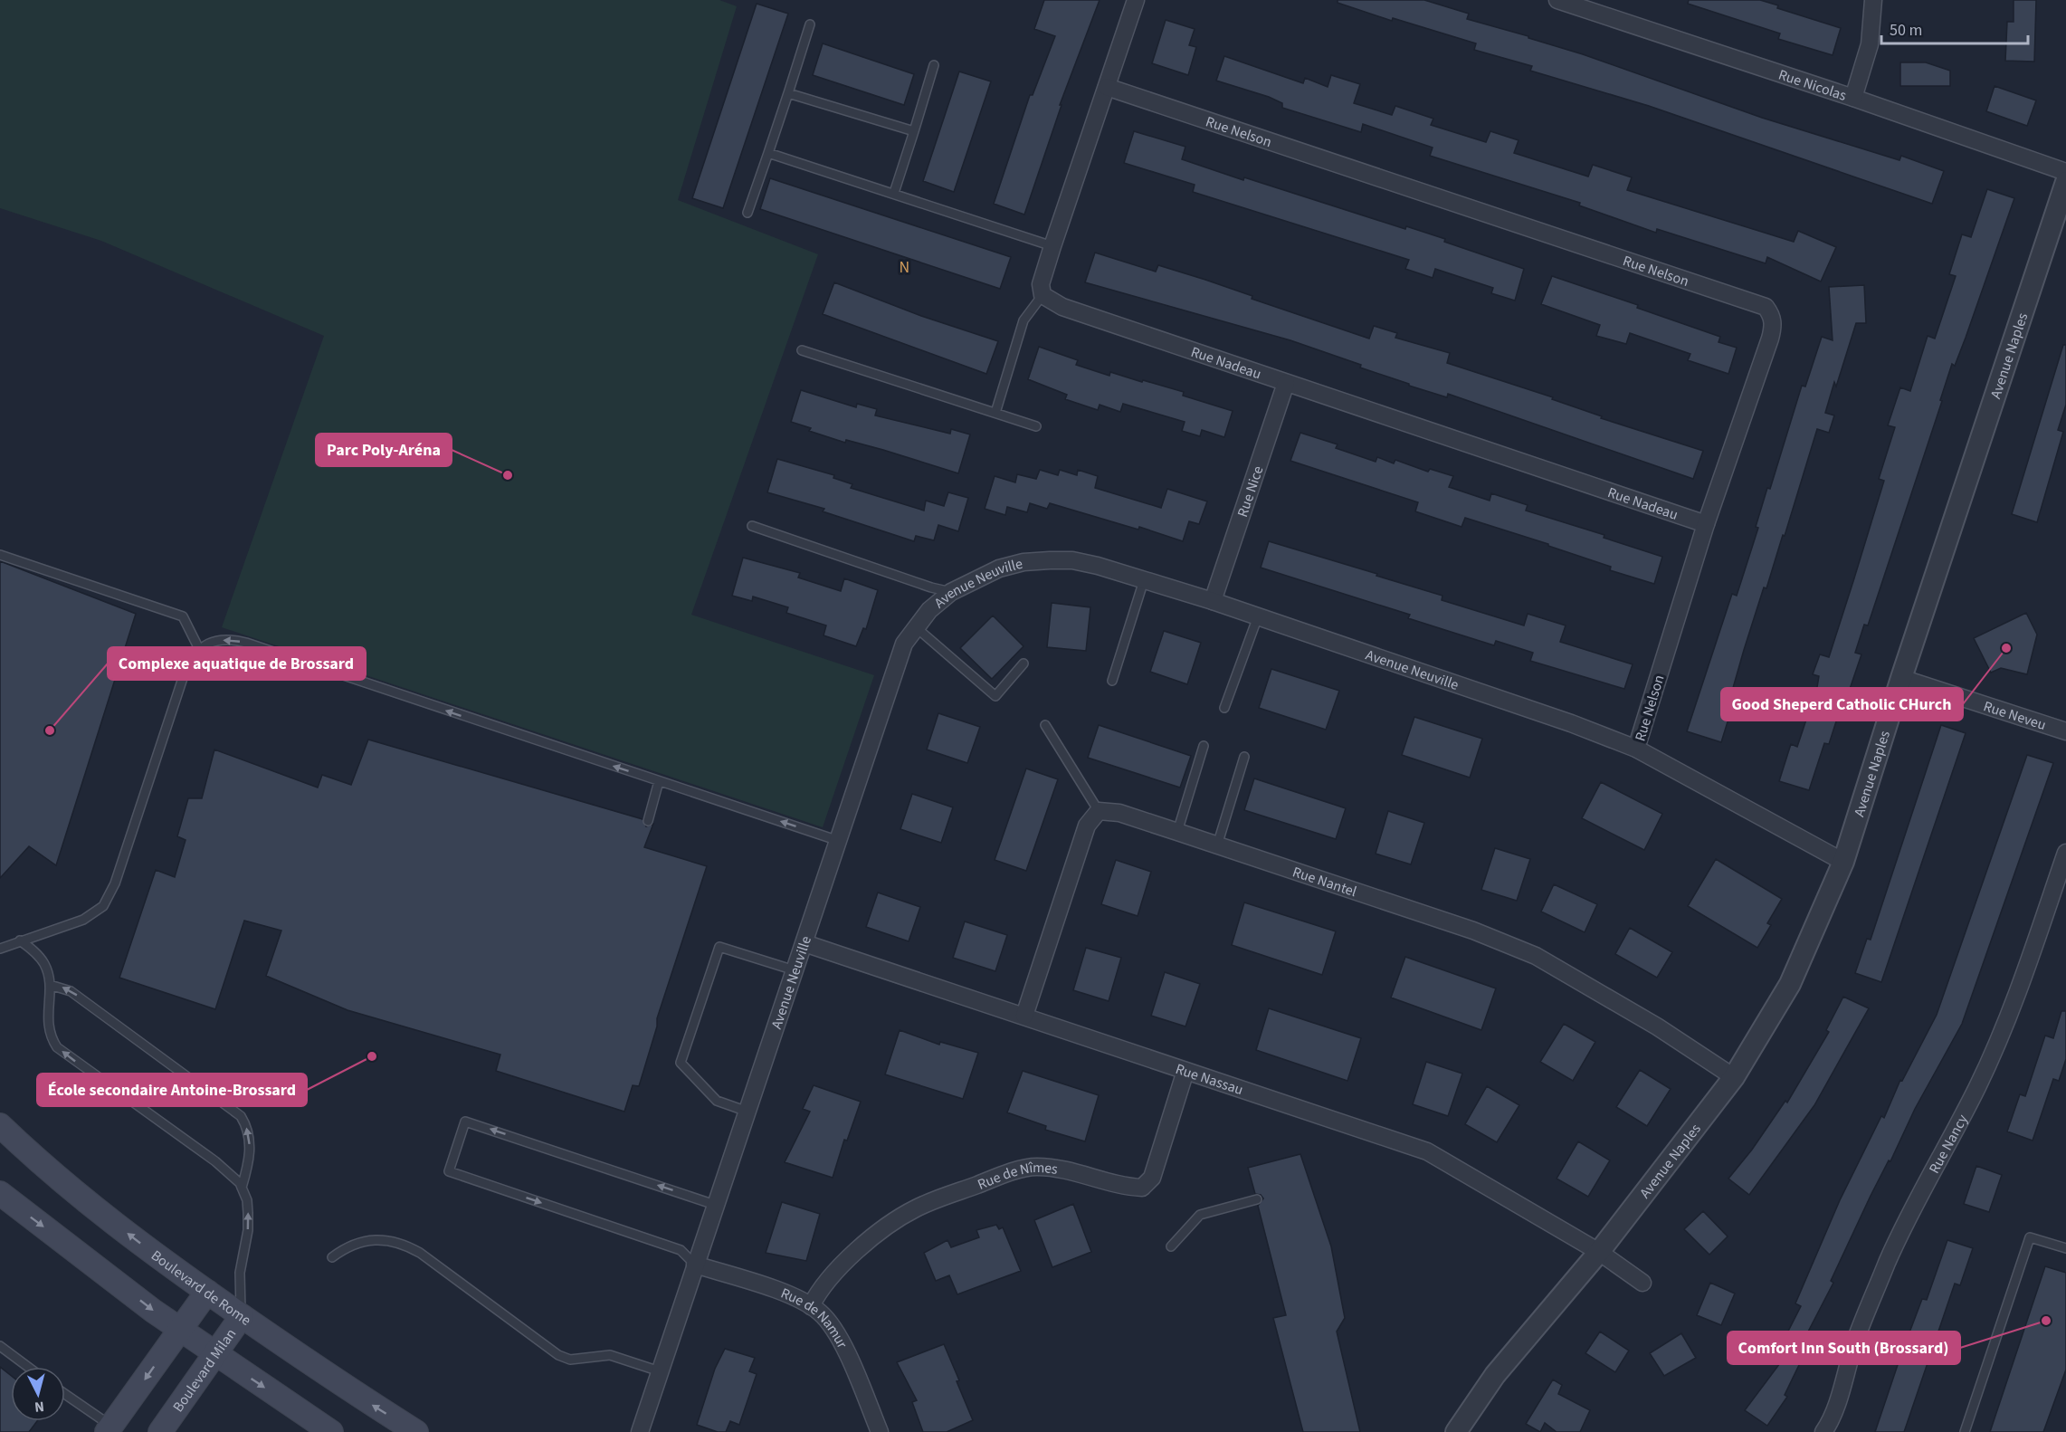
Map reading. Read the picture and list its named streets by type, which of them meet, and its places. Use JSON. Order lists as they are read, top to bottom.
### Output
{
  "streets": {
    "main road": ["Boulevard de Rome", "Boulevard Milan"],
    "street": [
      "Rue Nicolas",
      "Rue Nelson",
      "Avenue Naples",
      "Rue Nadeau",
      "Rue Nice",
      "Avenue Neuville",
      "Rue Neveu",
      "Rue Nantel",
      "Rue Nassau",
      "Rue Nancy",
      "Rue de Nîmes",
      "Rue de Namur"
    ]
  },
  "crossings": [
    ["Rue Nelson", "Rue Nadeau"],
    ["Rue Nelson", "Avenue Neuville"],
    ["Avenue Naples", "Avenue Neuville"],
    ["Avenue Naples", "Rue Neveu"],
    ["Avenue Naples", "Rue Nantel"],
    ["Avenue Naples", "Rue Nassau"],
    ["Rue Nadeau", "Rue Nice"],
    ["Rue Nice", "Avenue Neuville"],
    ["Avenue Neuville", "Rue Nassau"],
    ["Avenue Neuville", "Rue de Namur"],
    ["Rue Nassau", "Rue de Nîmes"],
    ["Rue de Nîmes", "Rue de Namur"],
    ["Boulevard de Rome", "Boulevard Milan"]
  ],
  "one_way": ["Boulevard Milan"],
  "districts": ["N"],
  "places": [
    "Parc Poly-Aréna",
    "Good Sheperd Catholic CHurch",
    "Complexe aquatique de Brossard",
    "École secondaire Antoine-Brossard",
    "Comfort Inn South (Brossard)"
  ],
  "scale_bar": "50 m",
  "north": "bottom"
}
